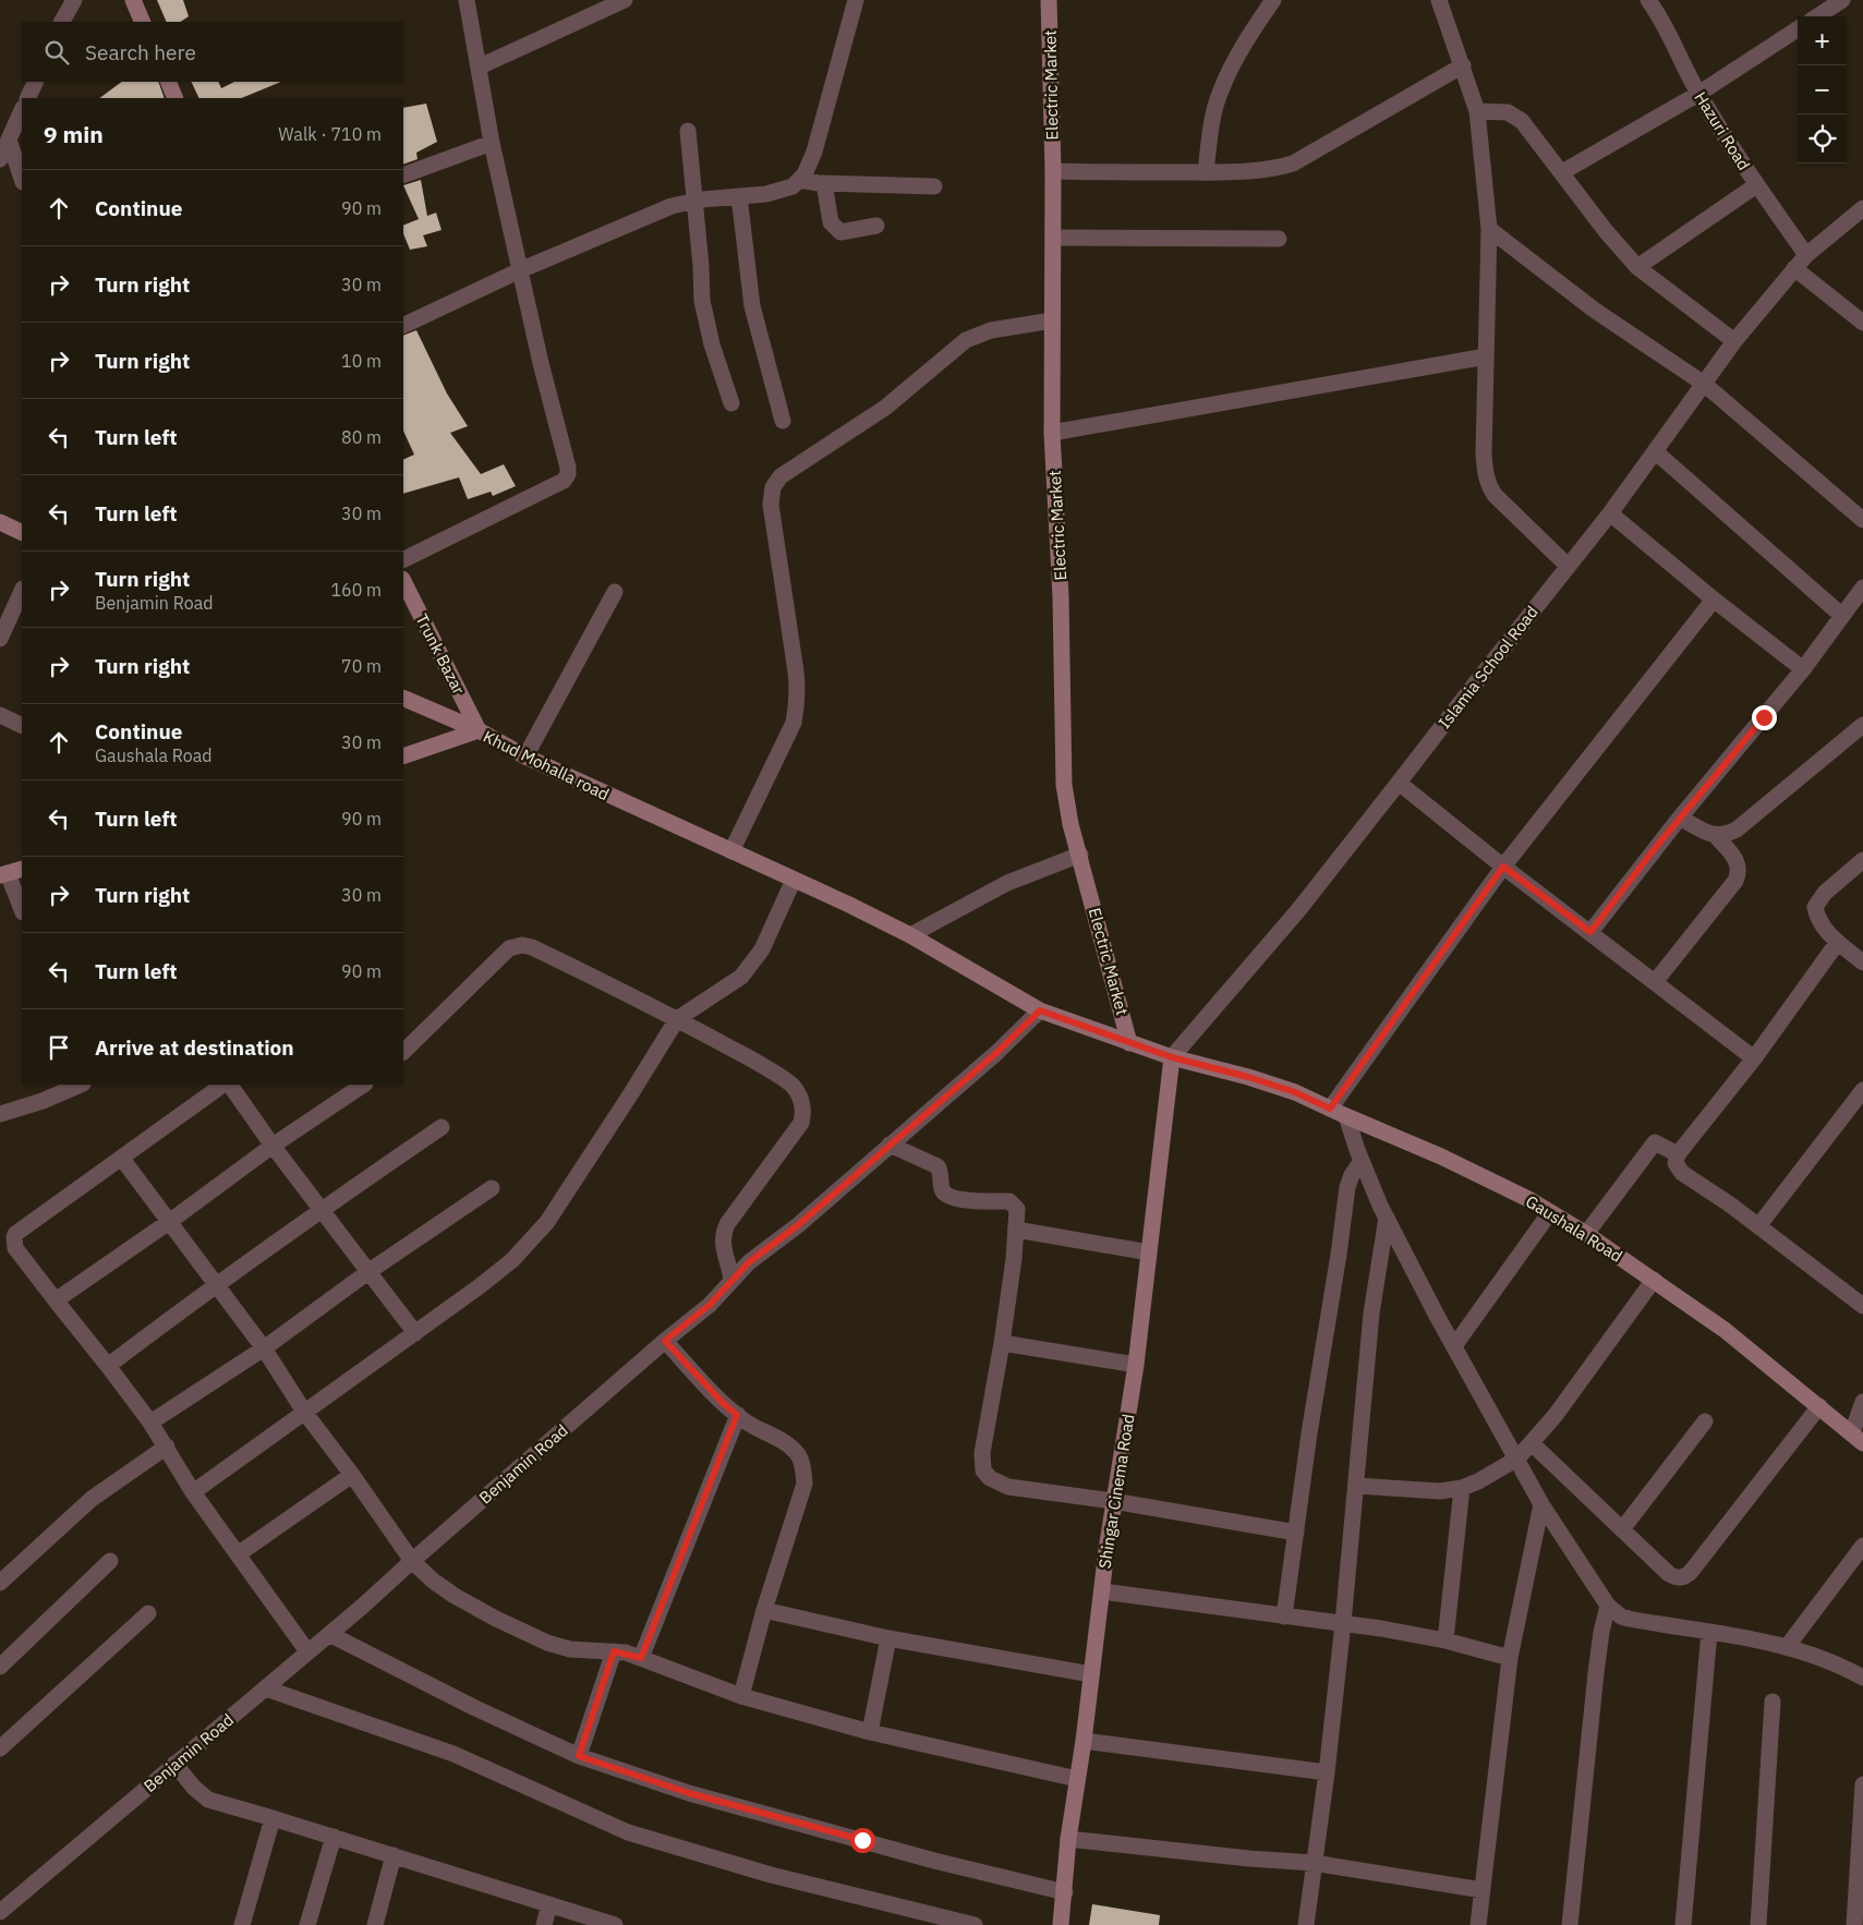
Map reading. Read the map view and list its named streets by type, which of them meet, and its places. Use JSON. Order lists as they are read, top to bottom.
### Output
{
  "streets": {
    "street": [
      "Electric Market",
      "Hazuri Road",
      "Trunk Bazar",
      "Islamia School Road",
      "Khud Mohalla road",
      "Gaushala Road",
      "Benjamin Road",
      "Shingar Cinema Road"
    ]
  },
  "crossings": [
    ["Electric Market", "Gaushala Road"],
    ["Hazuri Road", "Islamia School Road"],
    ["Trunk Bazar", "Khud Mohalla road"],
    ["Islamia School Road", "Gaushala Road"],
    ["Islamia School Road", "Shingar Cinema Road"],
    ["Khud Mohalla road", "Gaushala Road"],
    ["Gaushala Road", "Benjamin Road"],
    ["Gaushala Road", "Shingar Cinema Road"]
  ],
  "page": {
    "map_buttons": ["+", "−"],
    "search": "Search here",
    "heading": ["9 min", "Walk · 710 m"],
    "list": [
      ["Continue", "90 m"],
      ["Turn right", "30 m"],
      ["Turn right", "10 m"],
      ["Turn left", "80 m"],
      ["Turn left", "30 m"],
      ["Turn right", "Benjamin Road", "160 m"],
      ["Turn right", "70 m"],
      ["Continue", "Gaushala Road", "30 m"],
      ["Turn left", "90 m"],
      ["Turn right", "30 m"],
      ["Turn left", "90 m"],
      "Arrive at destination"
    ]
  }
}
